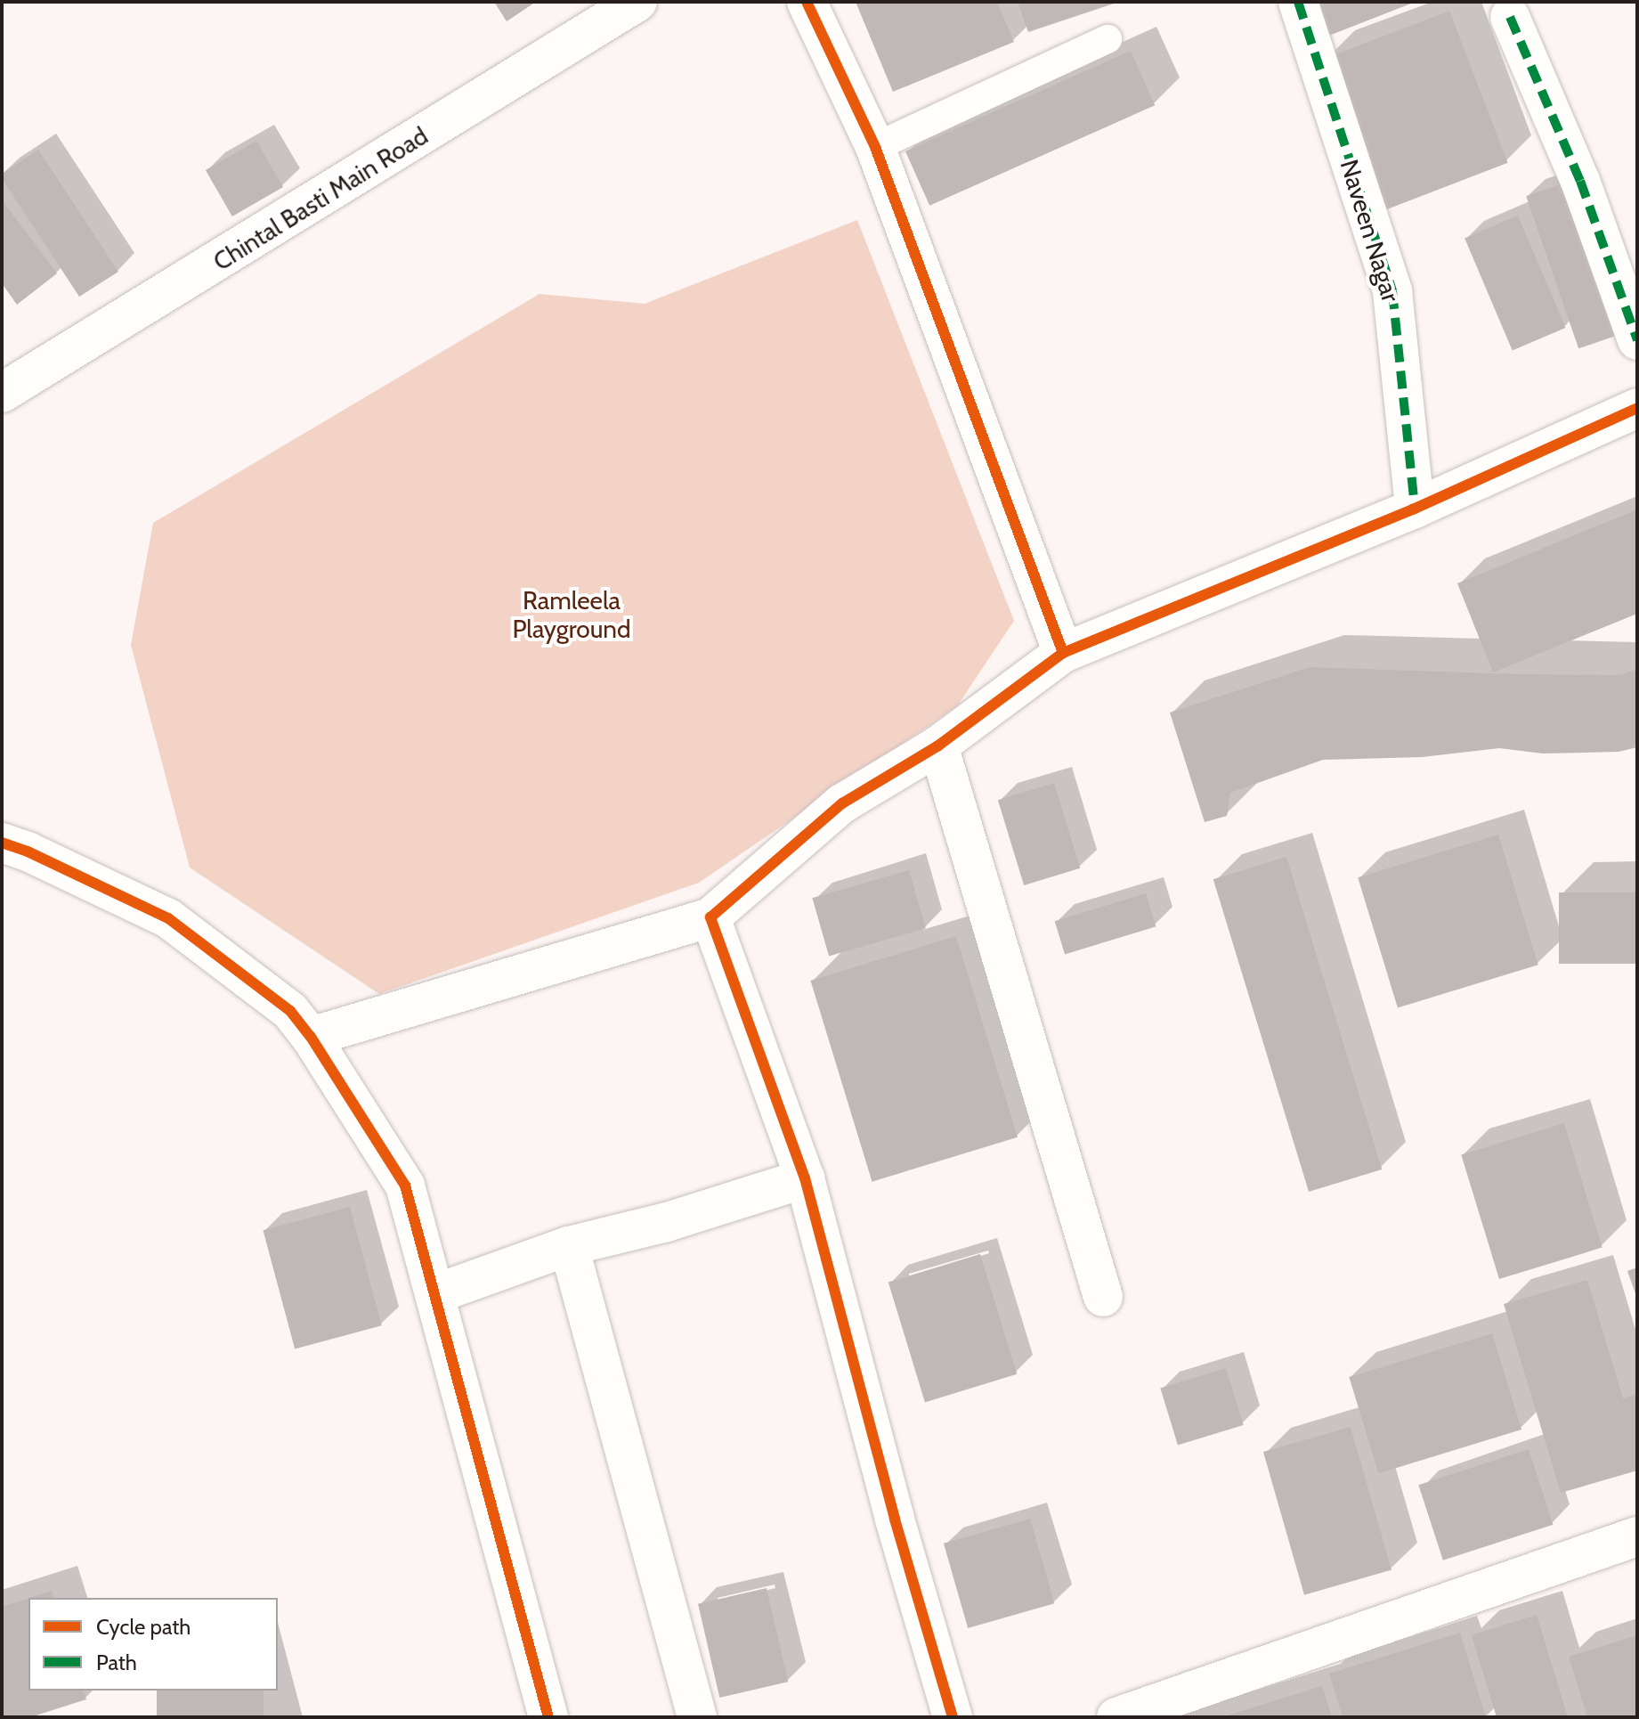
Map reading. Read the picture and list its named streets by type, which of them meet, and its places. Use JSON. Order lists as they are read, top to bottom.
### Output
{
  "streets": {
    "street": ["Chintal Basti Main Road", "Naveen Nagar"]
  },
  "parks": ["Ramleela Playground"],
  "legend": ["Cycle path", "Path"]
}
